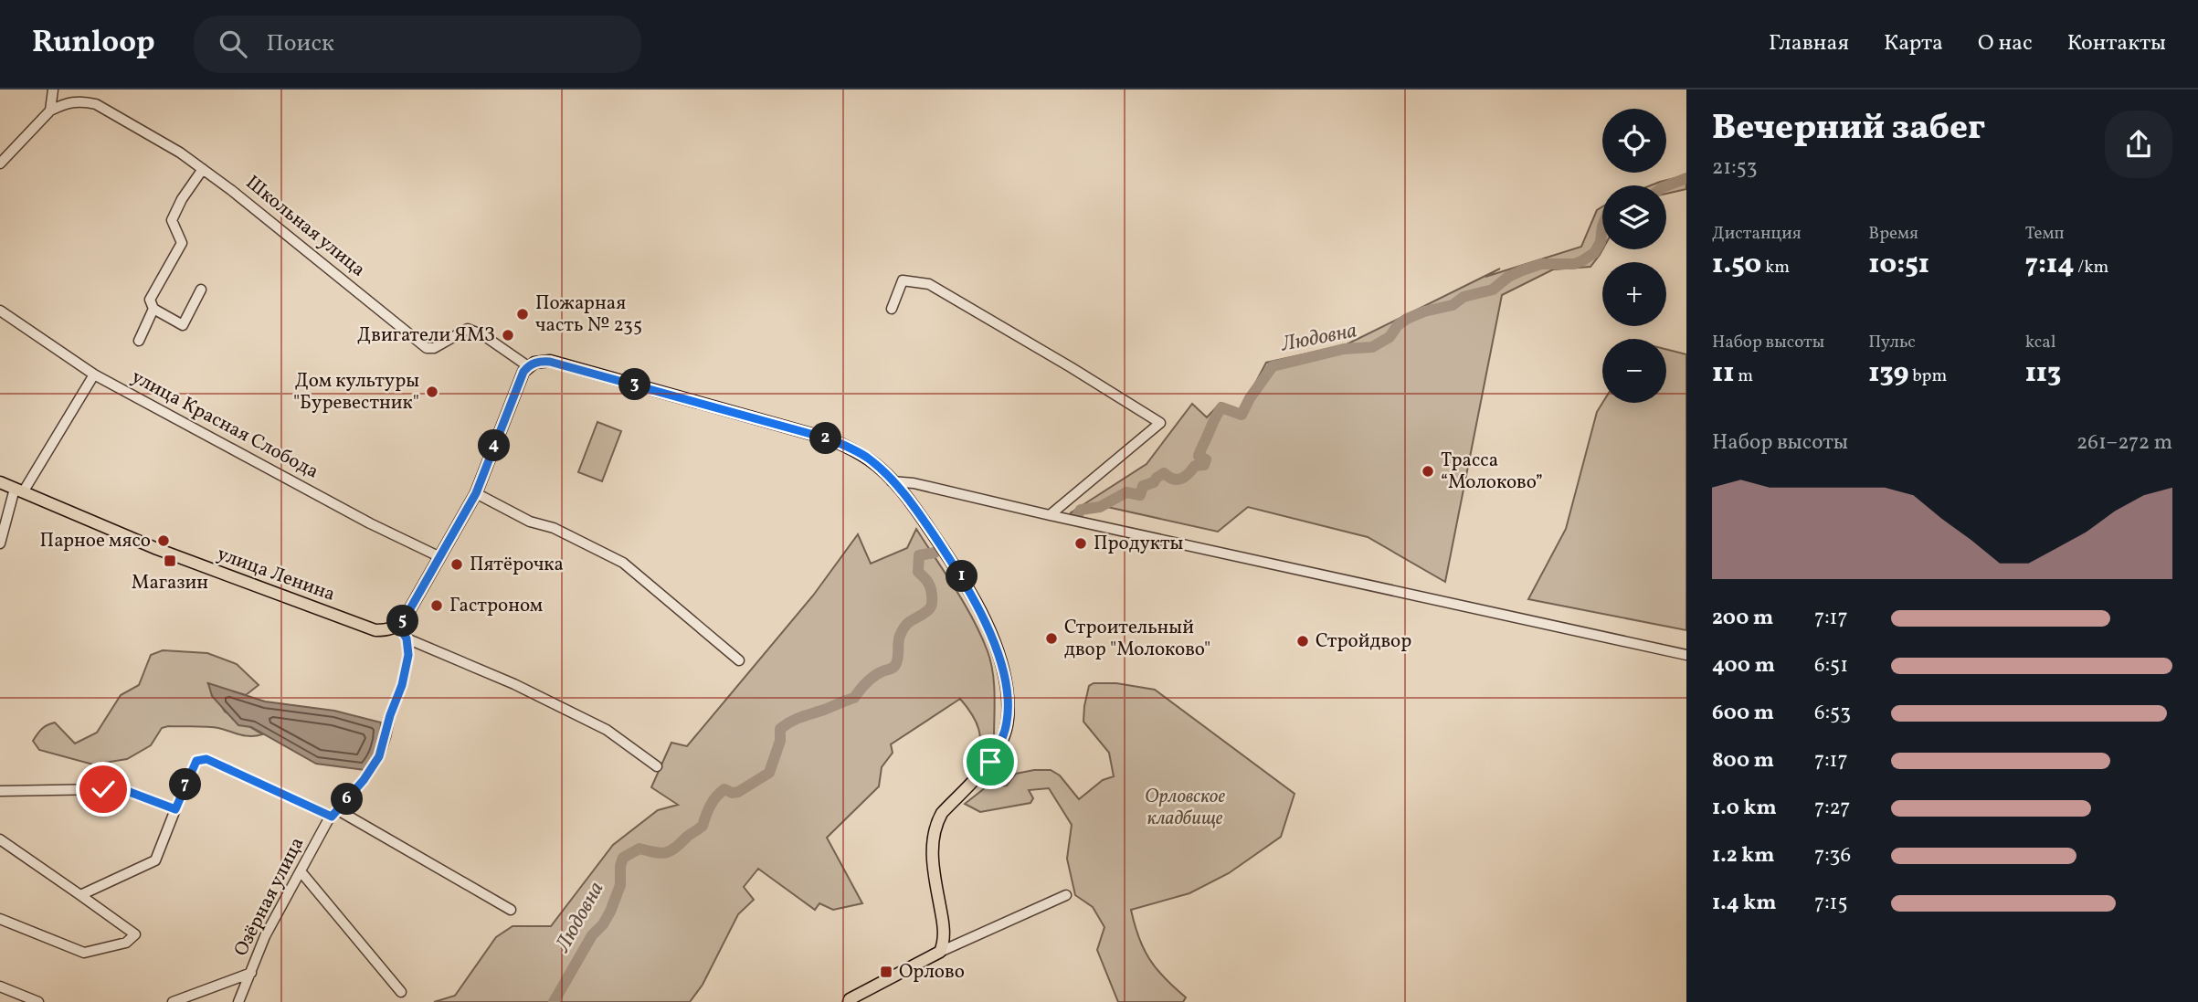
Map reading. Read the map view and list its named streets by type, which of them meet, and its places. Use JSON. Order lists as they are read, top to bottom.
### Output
{
  "streets": {
    "main road": ["улица Ленина"],
    "street": ["Школьная улица", "улица Красная Слобода", "Озёрная улица"]
  },
  "water": ["Людовна"],
  "parks": ["Орловское кладбище"],
  "places": {
    "other": [
      "Пожарная часть № 235",
      "Двигатели ЯМЗ",
      "Дом культуры \"Буревестник\"",
      "Трасса “Молоково”",
      "Парное мясо",
      "Продукты",
      "Пятёрочка",
      "Гастроном",
      "Строительный двор \"Молоково\"",
      "Стройдвор"
    ],
    "transit": ["Магазин", "Орлово"]
  },
  "page": {
    "header": "Runloop",
    "search": "Поиск",
    "nav": [
      "Главная",
      "Карта",
      "О нас",
      "Контакты"
    ],
    "heading": ["Вечерний забег", "21:53"],
    "map_buttons": ["+", "−"],
    "stats": [
      ["Дистанция", "1.50 km"],
      ["Время", "10:51"],
      ["Темп", "7:14 /km"],
      ["Набор высоты", "11 m"],
      ["Пульс", "139 bpm"],
      ["kcal", "113"]
    ],
    "pins": [
      "3",
      "2",
      "4",
      "1",
      "5",
      "7",
      "6"
    ],
    "chart": ["Набор высоты", "261–272 m"],
    "list": [
      {
        "name": "200 m",
        "note": "7:17"
      },
      {
        "name": "400 m",
        "note": "6:51"
      },
      {
        "name": "600 m",
        "note": "6:53"
      },
      {
        "name": "800 m",
        "note": "7:17"
      },
      {
        "name": "1.0 km",
        "note": "7:27"
      },
      {
        "name": "1.2 km",
        "note": "7:36"
      },
      {
        "name": "1.4 km",
        "note": "7:15"
      }
    ]
  }
}
